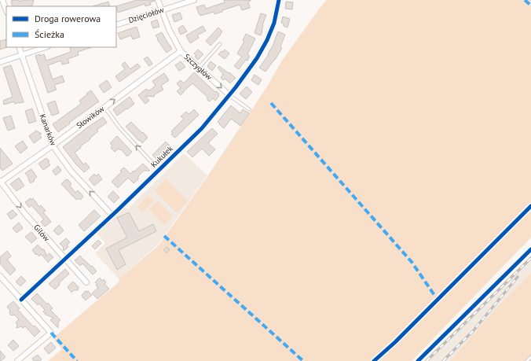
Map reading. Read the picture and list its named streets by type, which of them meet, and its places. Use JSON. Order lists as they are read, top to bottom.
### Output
{
  "streets": {
    "street": [
      "Dzięciołów",
      "Szczygłów",
      "Słowików",
      "Kanarków",
      "Kukułek",
      "Gilów"
    ]
  },
  "crossings": [
    ["Dzięciołów", "Szczygłów"],
    ["Szczygłów", "Słowików"],
    ["Szczygłów", "Kukułek"],
    ["Słowików", "Kanarków"],
    ["Słowików", "Gilów"],
    ["Kanarków", "Kukułek"],
    ["Kukułek", "Gilów"]
  ],
  "one_way": ["Słowików", "Kanarków", "Gilów"],
  "legend": ["Droga rowerowa", "Ścieżka"]
}
